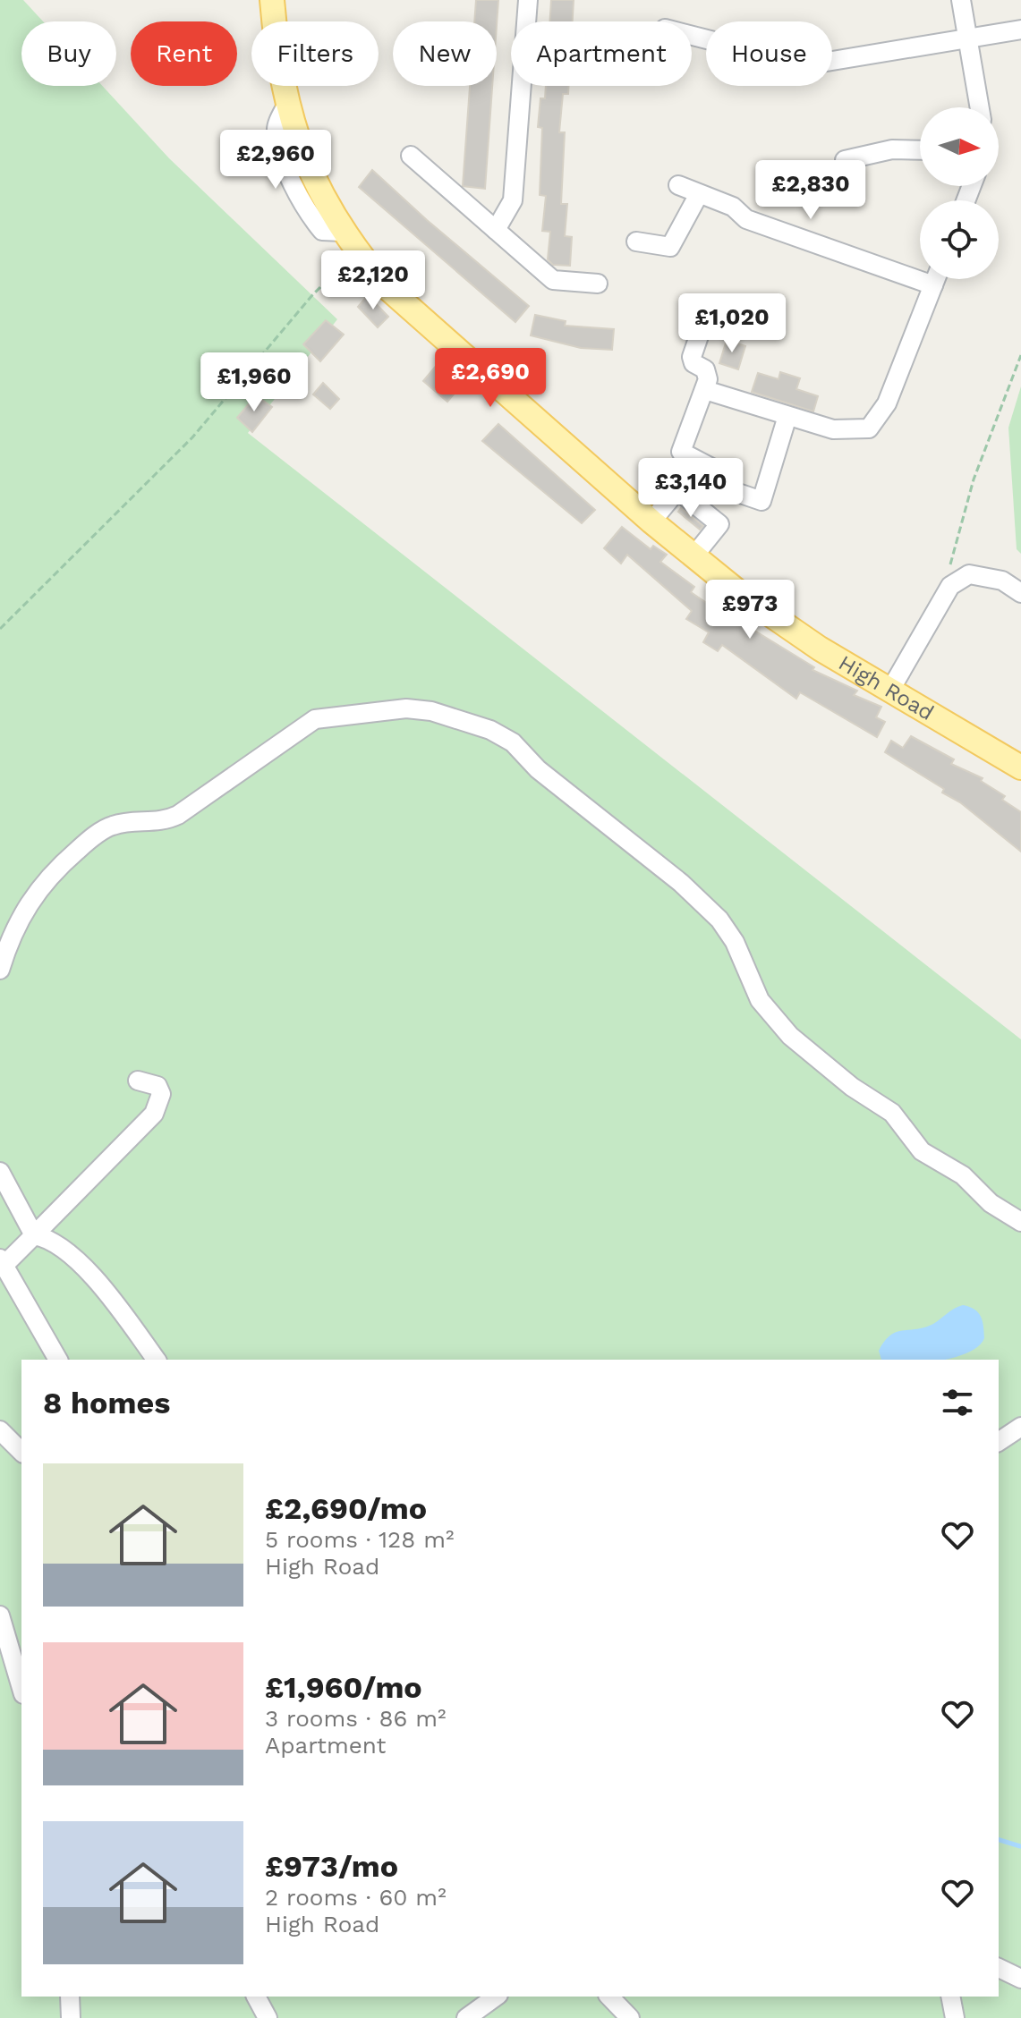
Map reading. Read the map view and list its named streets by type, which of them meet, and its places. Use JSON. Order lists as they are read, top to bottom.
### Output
{
  "streets": {
    "main road": ["High Road"]
  },
  "north": "right",
  "page": {
    "chip": [
      "Buy",
      "Rent",
      "Filters",
      "New",
      "Apartment",
      "House"
    ],
    "price": [
      "£2,960",
      "£2,830",
      "£2,120",
      "£1,020",
      "£2,690",
      "£1,960",
      "£3,140",
      "£973"
    ],
    "heading": "8 homes",
    "list": [
      {
        "name": "£2,690/mo",
        "note": "5 rooms · 128 m² · High Road"
      },
      {
        "name": "£1,960/mo",
        "note": "3 rooms · 86 m² · Apartment"
      },
      {
        "name": "£973/mo",
        "note": "2 rooms · 60 m² · High Road"
      }
    ]
  }
}
